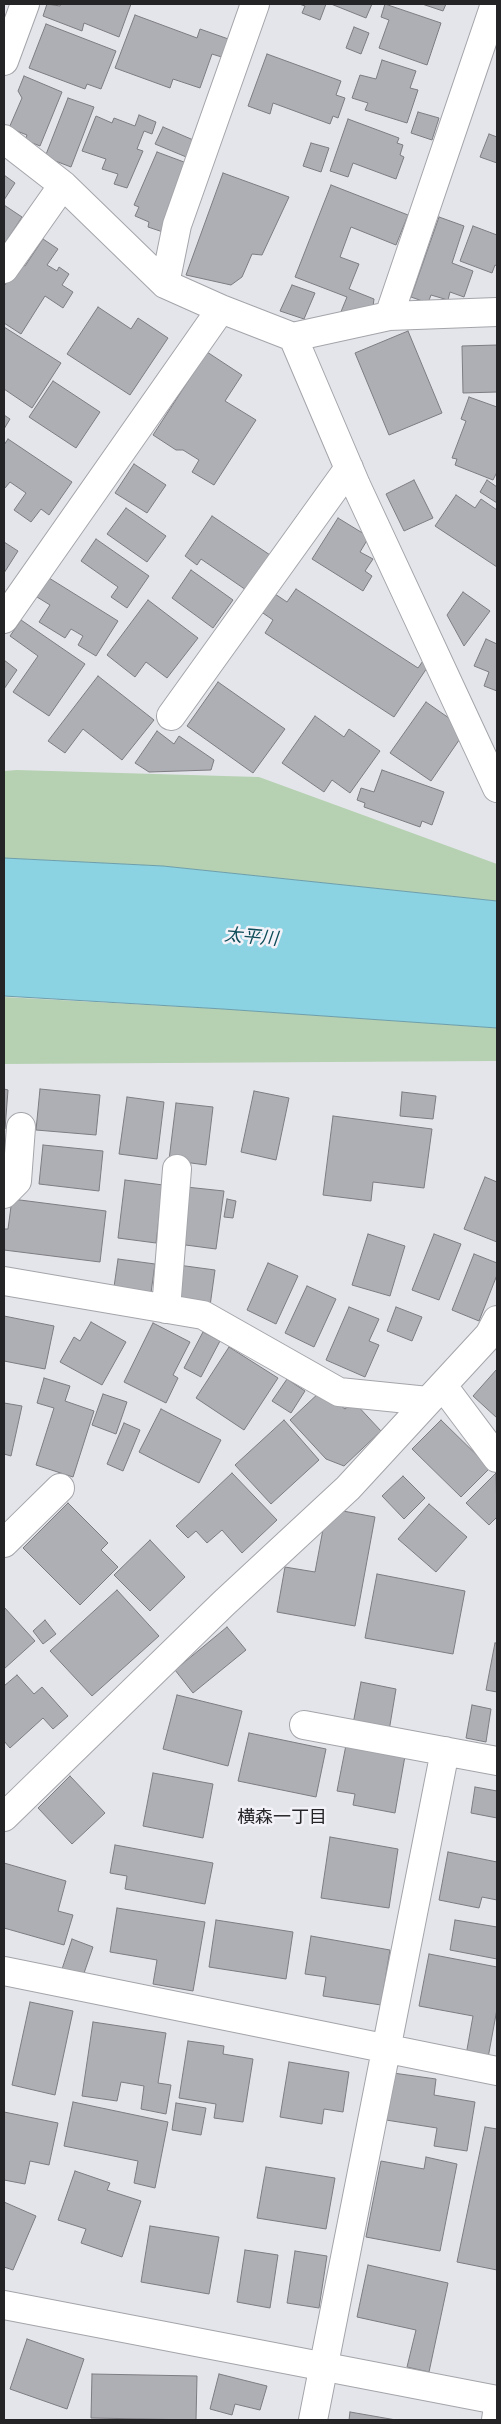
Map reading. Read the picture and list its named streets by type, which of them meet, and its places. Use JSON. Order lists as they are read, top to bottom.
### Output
{
  "districts": ["横森一丁目"],
  "water": ["太平川"]
}
